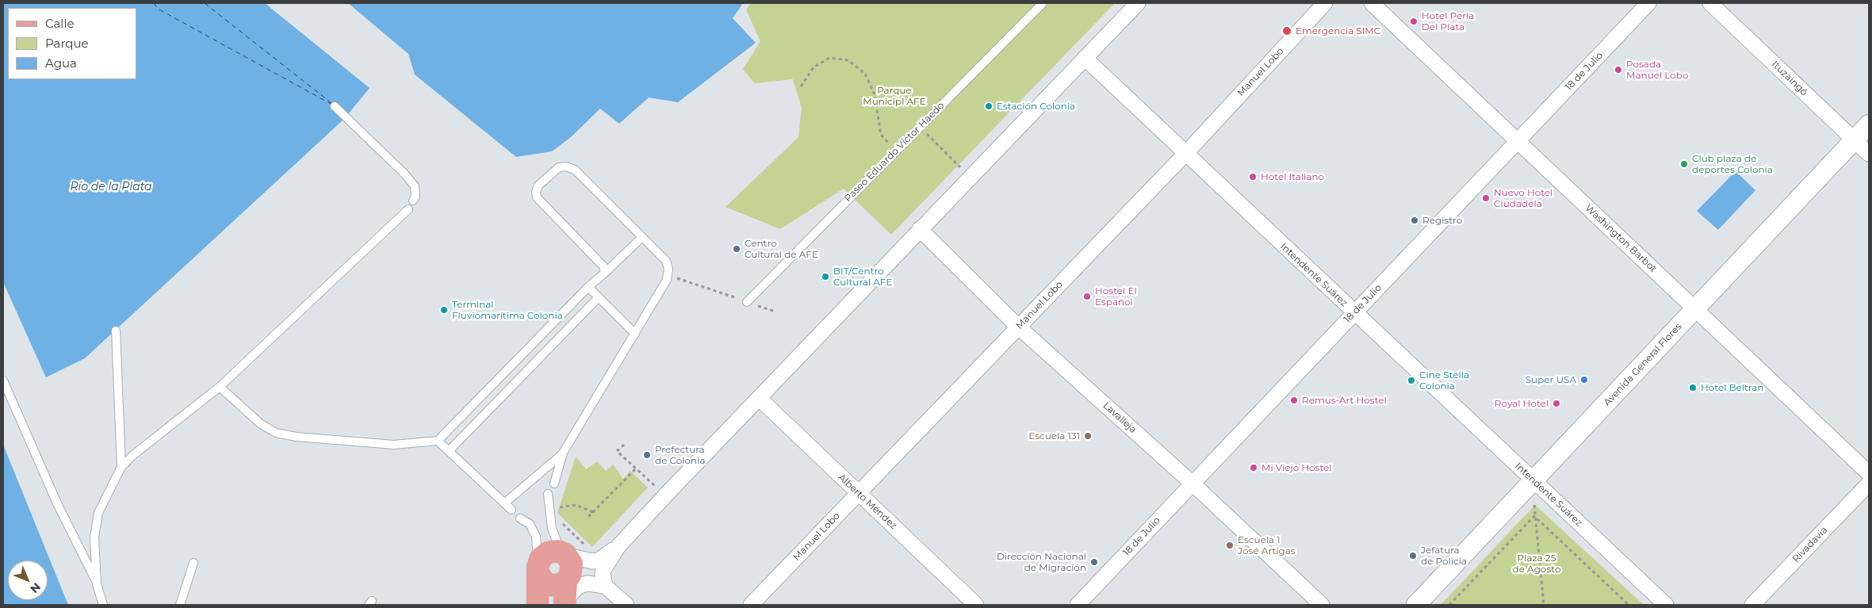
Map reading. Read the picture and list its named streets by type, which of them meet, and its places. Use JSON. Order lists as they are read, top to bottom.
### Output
{
  "streets": {
    "street": [
      "18 de Julio",
      "Manuel Lobo",
      "Ituzaingó",
      "Washington Barbot",
      "Intendente Suárez",
      "Avenida General Flores",
      "Lavalleja",
      "Alberto Méndez",
      "Rivadavia"
    ],
    "lane": ["Paseo Eduardo Víctor Haedo"]
  },
  "crossings": [
    ["18 de Julio", "Washington Barbot"],
    ["18 de Julio", "Intendente Suárez"],
    ["18 de Julio", "Lavalleja"],
    ["Manuel Lobo", "Intendente Suárez"],
    ["Manuel Lobo", "Lavalleja"],
    ["Manuel Lobo", "Alberto Méndez"],
    ["Ituzaingó", "Avenida General Flores"],
    ["Washington Barbot", "Avenida General Flores"],
    ["Intendente Suárez", "Avenida General Flores"]
  ],
  "water": ["Río de la Plata"],
  "parks": ["Parque Municipl AFE", "Plaza 25 de Agosto"],
  "places": [
    "Hotel Perla Del Plata",
    "Emergencia SIMC",
    "Posada Manuel Lobo",
    "Estación Colonia",
    "Club plaza de deportes Colonia",
    "Hotel Italiano",
    "Nuevo Hotel Ciudadela",
    "Registro",
    "Centro Cultural de AFE",
    "BIT/Centro Cultural AFE",
    "Hostel El Español",
    "Terminal Fluviomarítima Colonia",
    "Super USA",
    "Cine Stella Colonia",
    "Hotel Beltran",
    "Remus-Art Hostel",
    "Royal Hotel",
    "Escuela 131",
    "Prefectura de Colonia",
    "Mi Viejo Hostel",
    "Escuela 1 José Artigas",
    "Jefatura de Policia",
    "Dirección Nacional de Migración"
  ],
  "legend": ["Calle", "Parque", "Agua"],
  "north": "bottom right"
}
